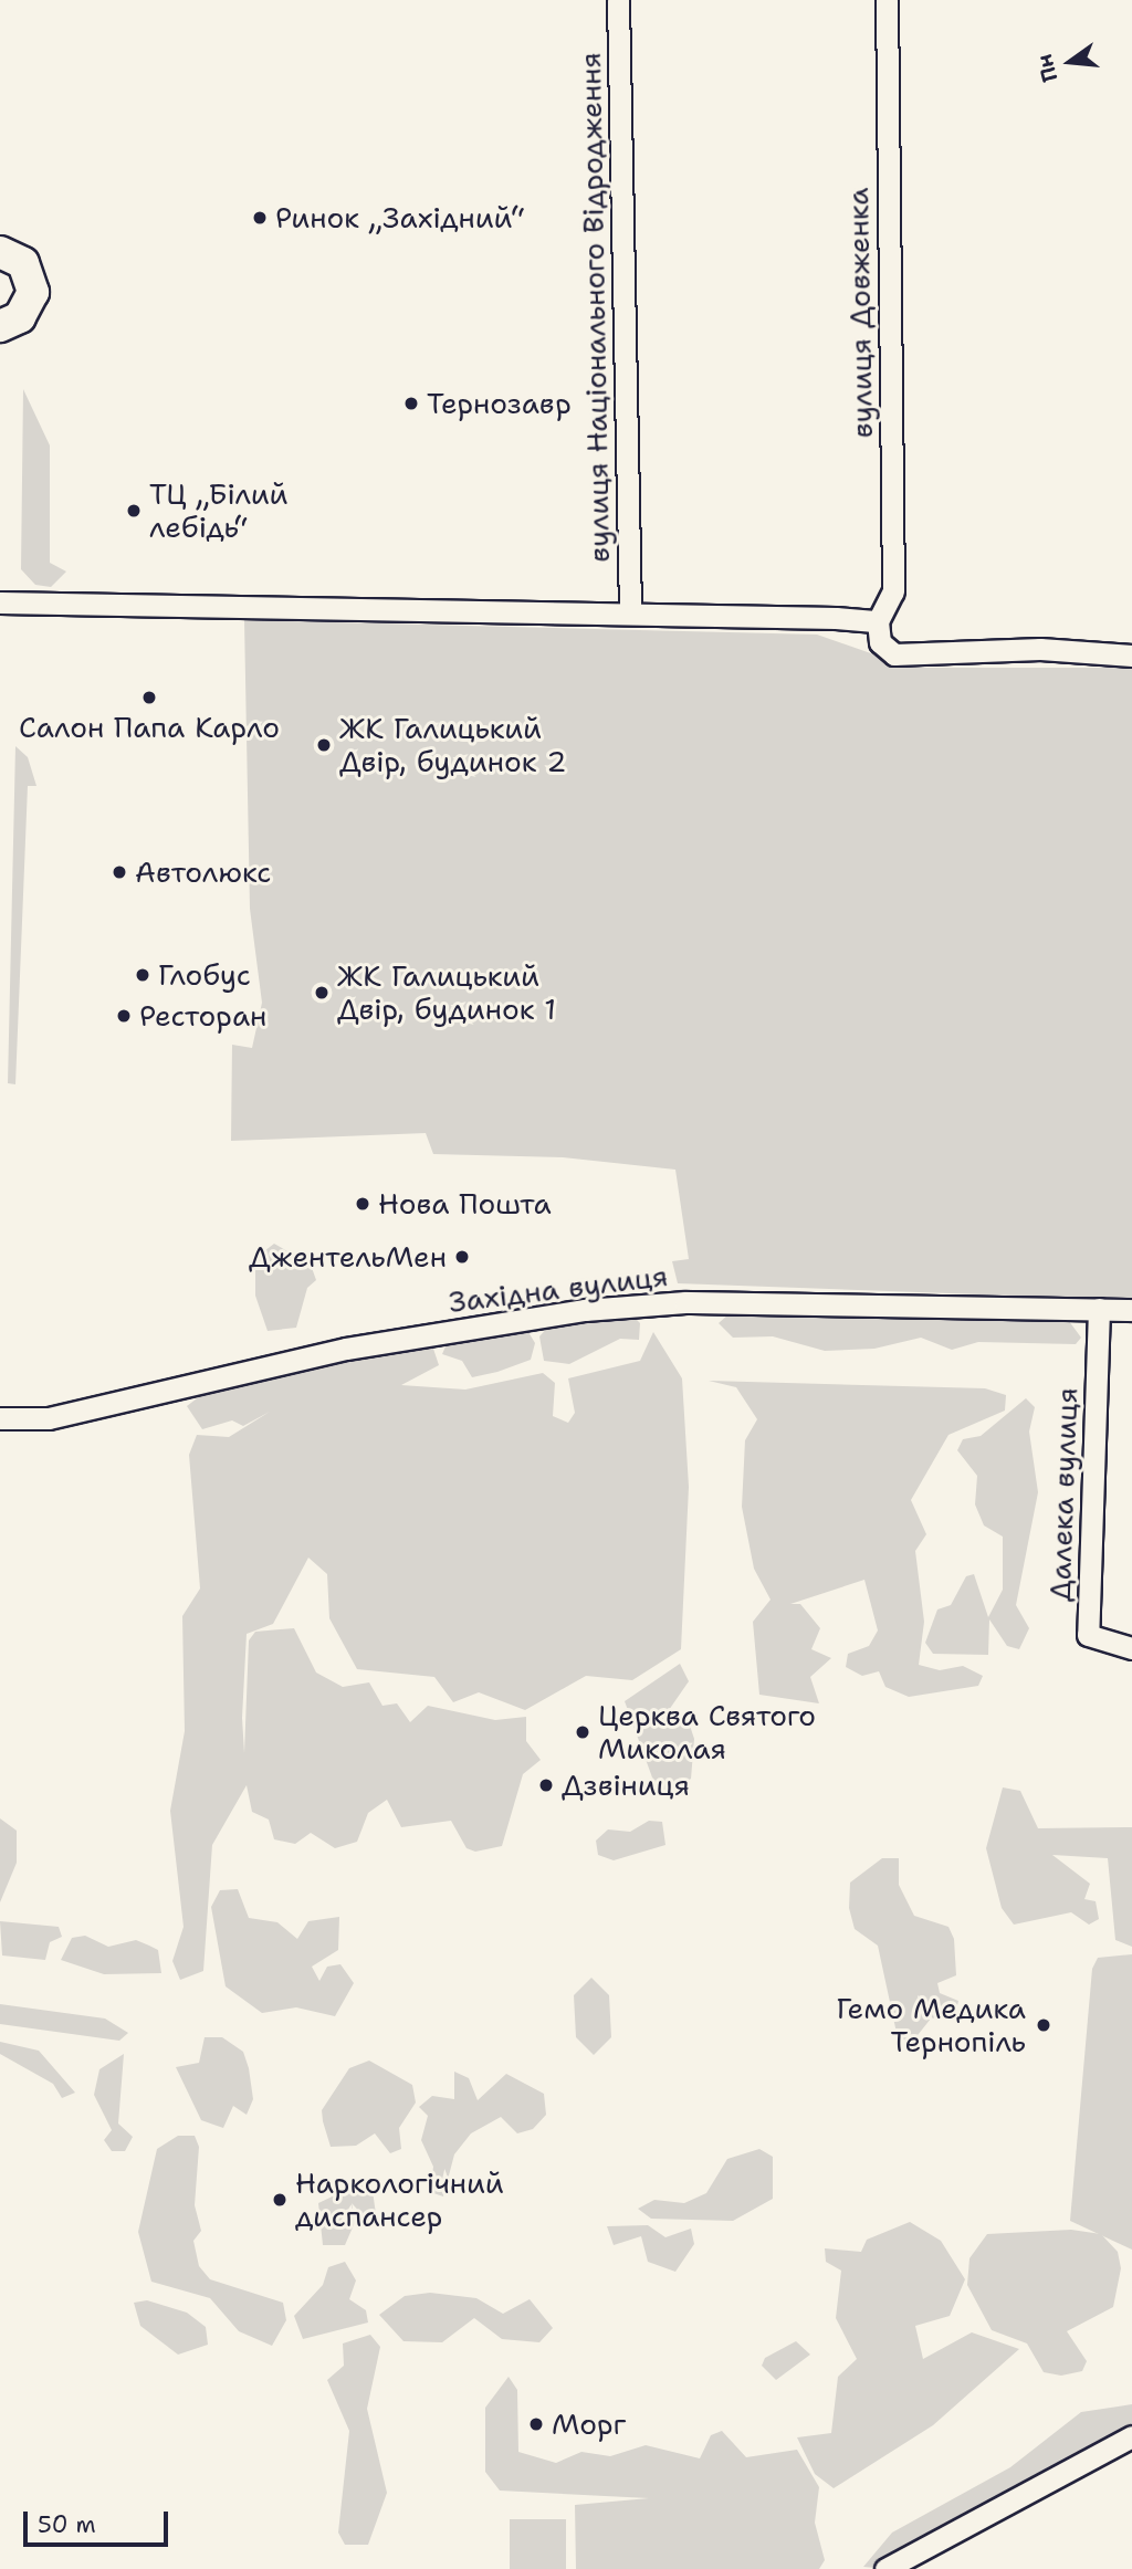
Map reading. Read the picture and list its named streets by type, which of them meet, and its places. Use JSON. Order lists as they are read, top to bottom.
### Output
{
  "streets": {
    "street": [
      "вулиця Національного Відродження",
      "вулиця Довженка",
      "Західна вулиця",
      "Далека вулиця"
    ]
  },
  "crossings": [
    ["Західна вулиця", "Далека вулиця"]
  ],
  "places": [
    "Ринок „Західний“",
    "Тернозавр",
    "ТЦ „Білий лебідь“",
    "Салон Папа Карло",
    "ЖК Галицький Двір, будинок 2",
    "Автолюкс",
    "Глобус",
    "ЖК Галицький Двір, будинок 1",
    "Ресторан",
    "Нова Пошта",
    "ДжентельМен",
    "Церква Святого Миколая",
    "Дзвіниця",
    "Гемо Медика Тернопіль",
    "Наркологічний диспансер",
    "Морг"
  ],
  "scale_bar": "50 m",
  "north": "left"
}
